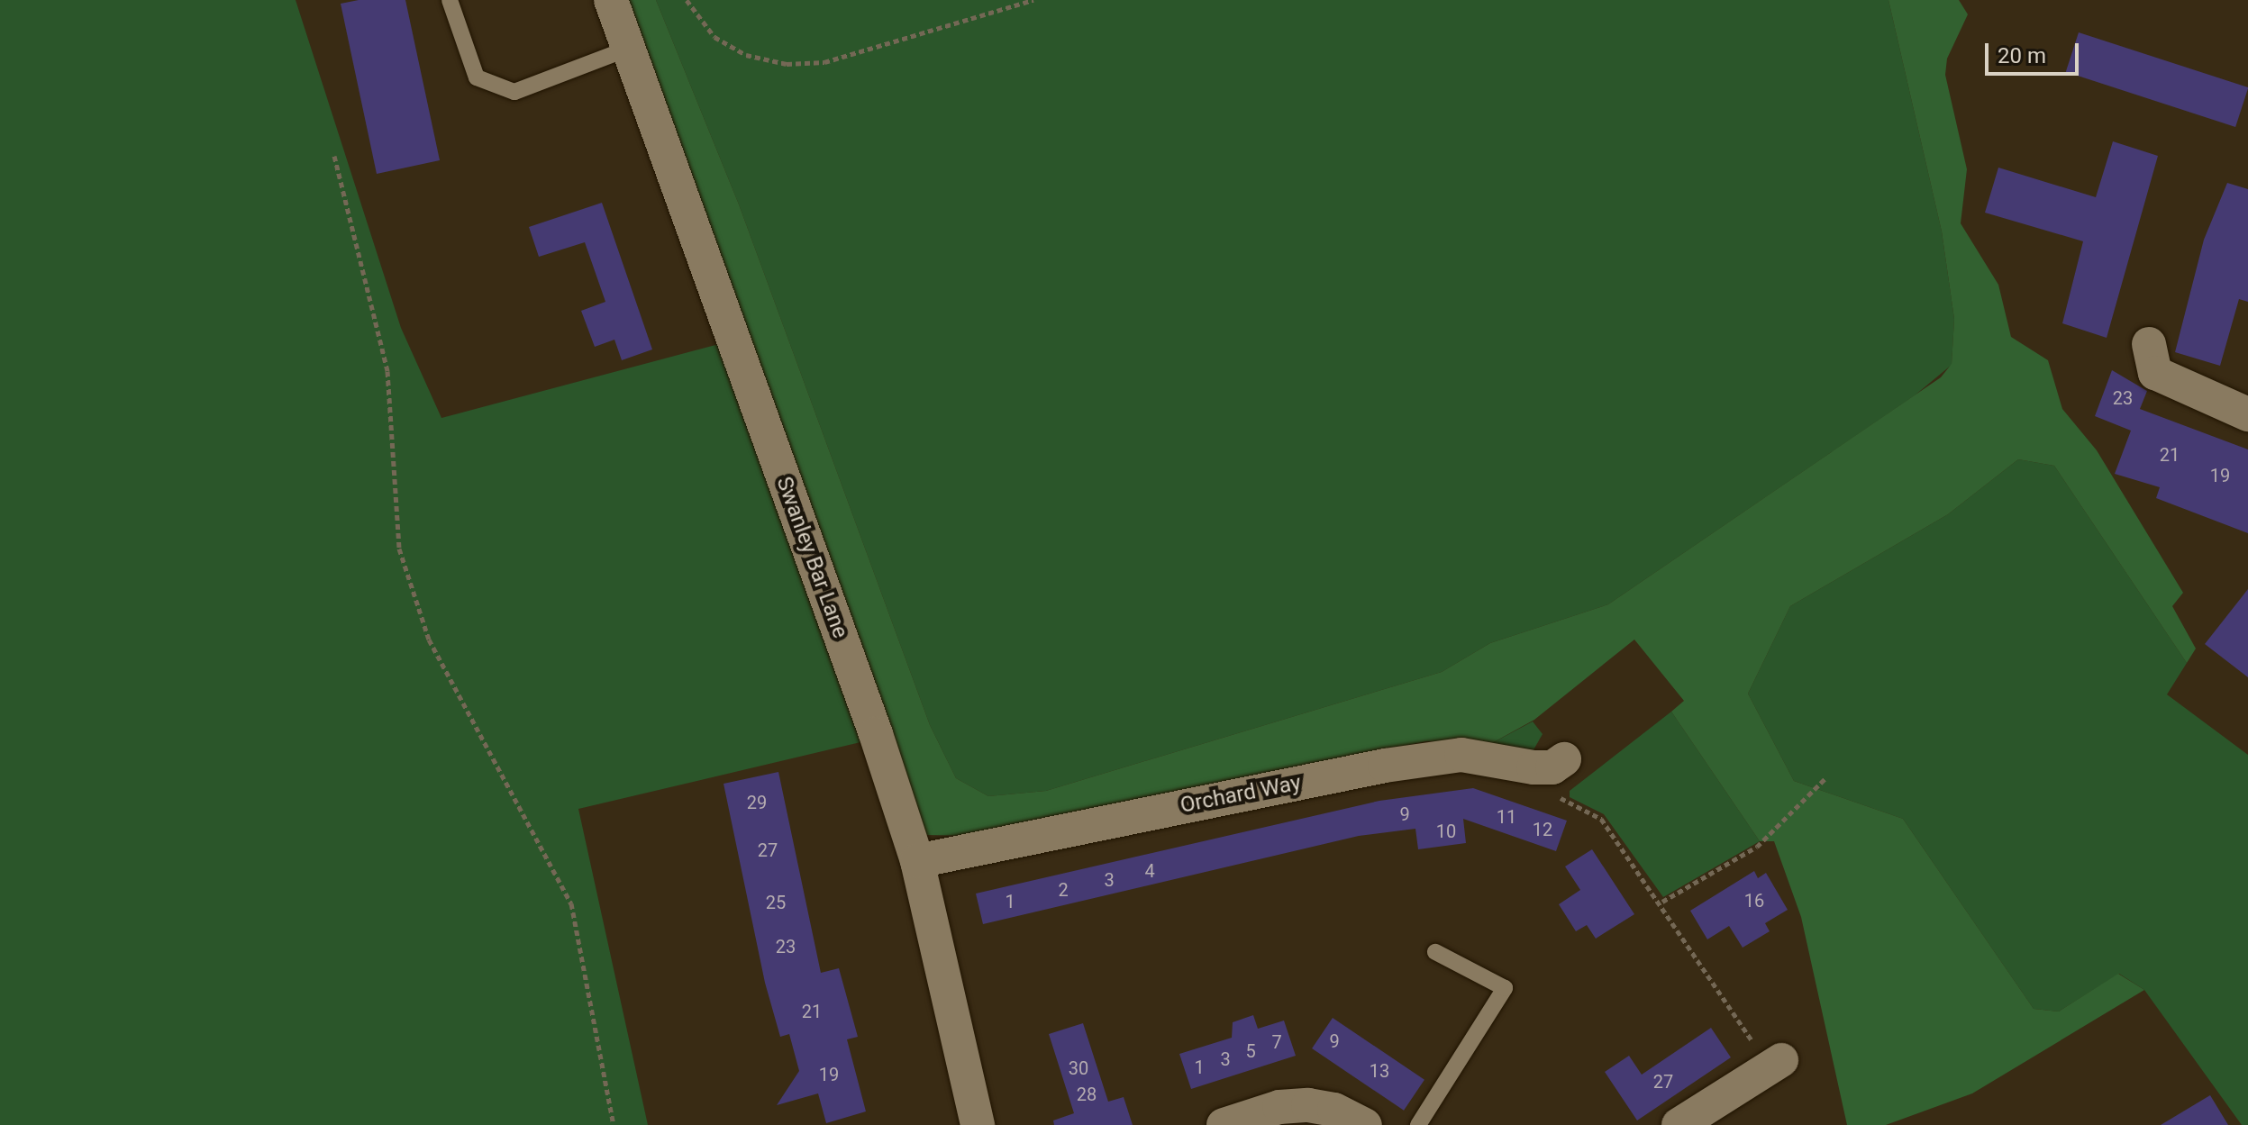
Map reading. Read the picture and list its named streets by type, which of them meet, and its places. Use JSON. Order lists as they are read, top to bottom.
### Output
{
  "streets": {
    "street": ["Swanley Bar Lane", "Orchard Way"]
  },
  "crossings": [
    ["Swanley Bar Lane", "Orchard Way"]
  ],
  "house_numbers": [
    "23",
    "21",
    "19",
    "29",
    "9",
    "11",
    "12",
    "10",
    "27",
    "4",
    "3",
    "2",
    "16",
    "1",
    "25",
    "23",
    "21",
    "9",
    "7",
    "5",
    "3",
    "1",
    "30",
    "13",
    "19",
    "27",
    "28"
  ],
  "scale_bar": "20 m"
}
